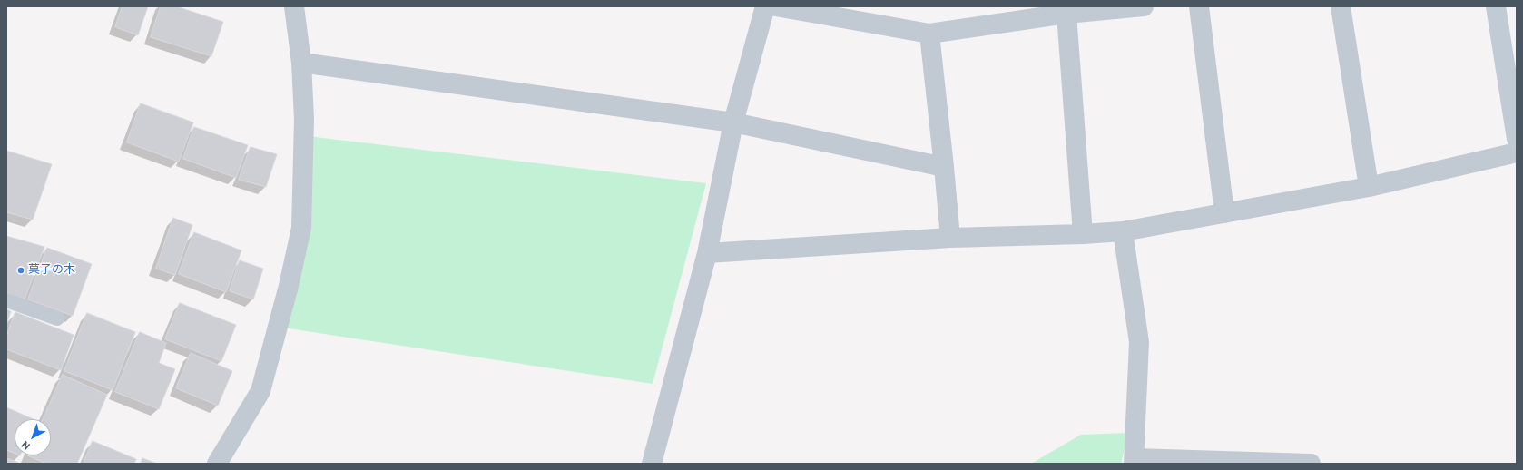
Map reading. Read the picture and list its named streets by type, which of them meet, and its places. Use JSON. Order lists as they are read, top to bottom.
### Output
{
  "places": ["菓子の木"],
  "north": "bottom left"
}
